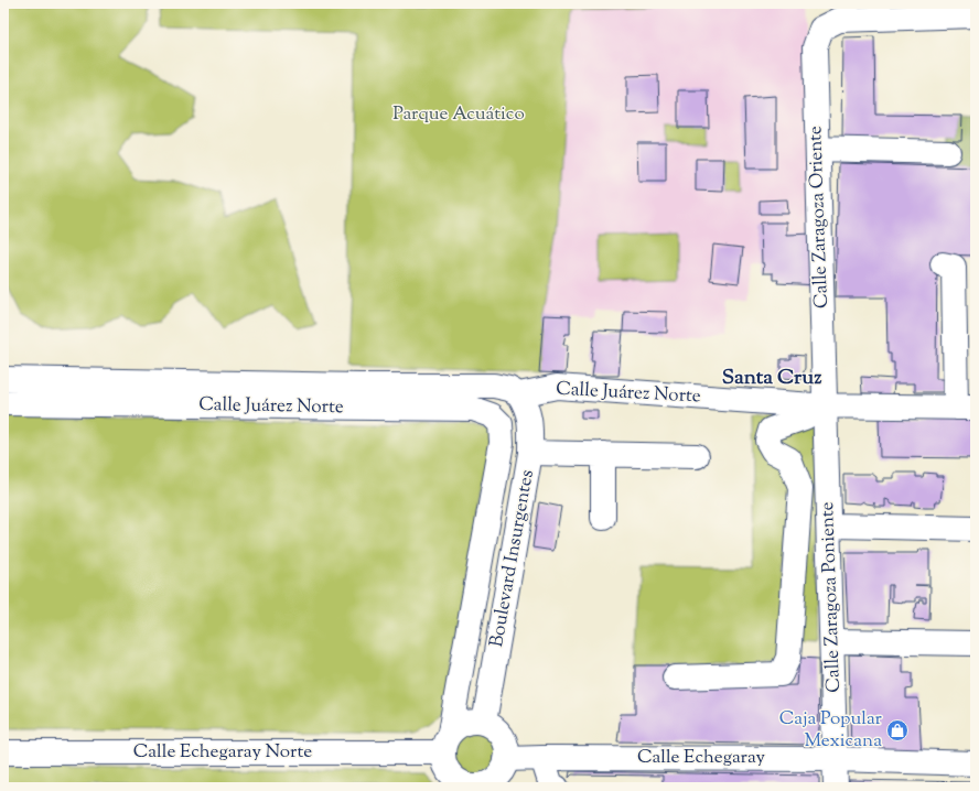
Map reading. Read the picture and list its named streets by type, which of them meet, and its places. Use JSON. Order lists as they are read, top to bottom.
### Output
{
  "streets": {
    "street": [
      "Calle Zaragoza Oriente",
      "Calle Juárez Norte",
      "Boulevard Insurgentes",
      "Calle Zaragoza Poniente",
      "Calle Echegaray Norte",
      "Calle Echegaray"
    ]
  },
  "crossings": [
    ["Calle Zaragoza Oriente", "Calle Juárez Norte"],
    ["Calle Zaragoza Oriente", "Calle Zaragoza Poniente"],
    ["Calle Juárez Norte", "Boulevard Insurgentes"],
    ["Calle Juárez Norte", "Calle Zaragoza Poniente"],
    ["Boulevard Insurgentes", "Calle Echegaray Norte"],
    ["Boulevard Insurgentes", "Calle Echegaray"],
    ["Calle Zaragoza Poniente", "Calle Echegaray"],
    ["Calle Echegaray Norte", "Calle Echegaray"]
  ],
  "districts": ["Santa Cruz"],
  "parks": ["Parque Acuático"],
  "places": {
    "shop": ["Caja Popular Mexicana"]
  }
}
